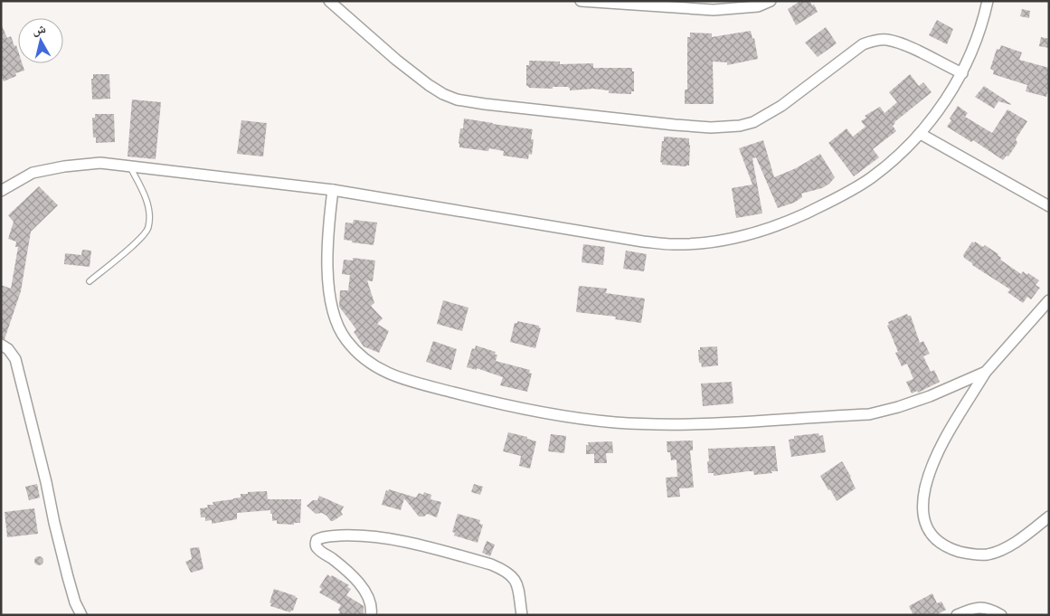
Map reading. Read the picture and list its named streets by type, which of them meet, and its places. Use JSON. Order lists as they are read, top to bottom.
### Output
{
  "north": "top"
}
